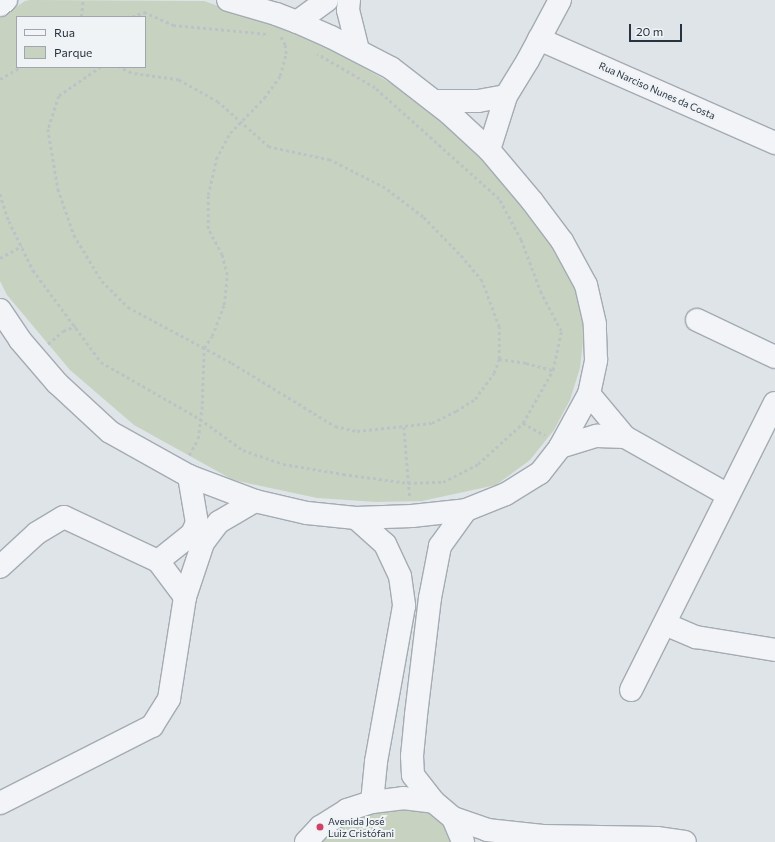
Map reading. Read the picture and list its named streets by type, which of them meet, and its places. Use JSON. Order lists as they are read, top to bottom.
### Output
{
  "streets": {
    "street": ["Rua Narciso Nunes da Costa"]
  },
  "places": ["Avenida José Luiz Cristófani"],
  "legend": ["Rua", "Parque"],
  "scale_bar": "20 m"
}
